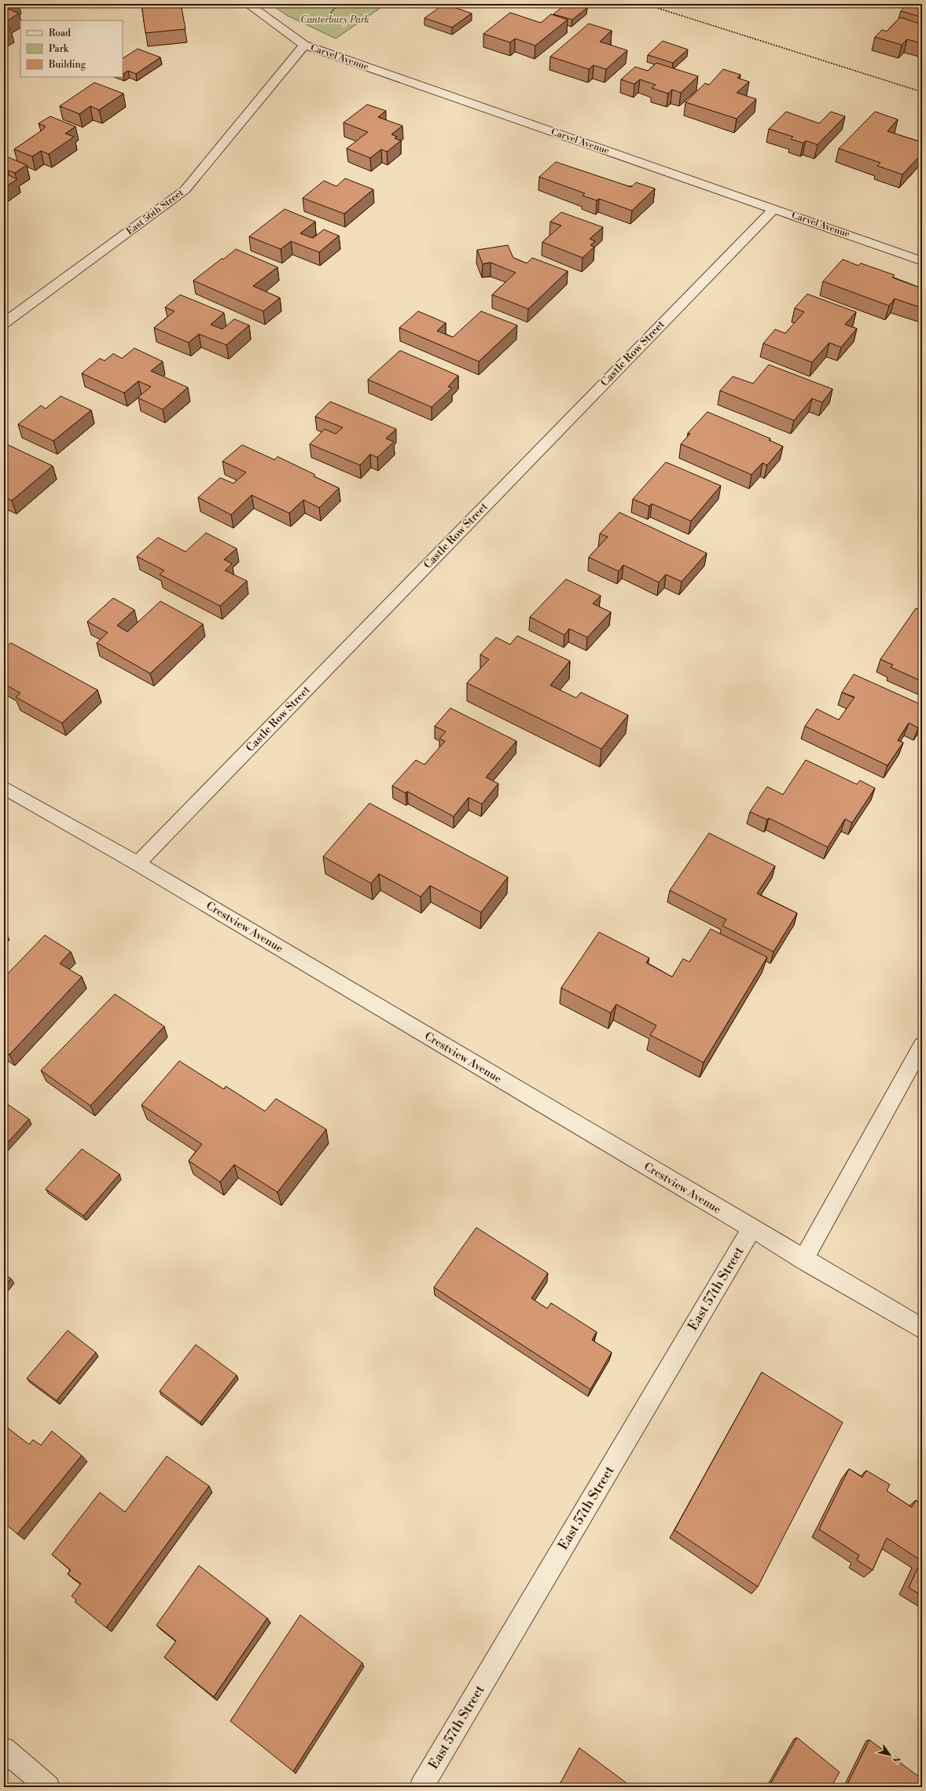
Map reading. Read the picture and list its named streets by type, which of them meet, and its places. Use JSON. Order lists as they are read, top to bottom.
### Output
{
  "streets": {
    "street": [
      "Carvel Avenue",
      "East 56th Street",
      "Castle Row Street",
      "Crestview Avenue",
      "East 57th Street"
    ]
  },
  "crossings": [
    ["Carvel Avenue", "East 56th Street"],
    ["Carvel Avenue", "Castle Row Street"],
    ["Castle Row Street", "Crestview Avenue"],
    ["Crestview Avenue", "East 57th Street"]
  ],
  "parks": ["Canterbury Park"],
  "legend": ["Road", "Park", "Building"],
  "north": "bottom right"
}
